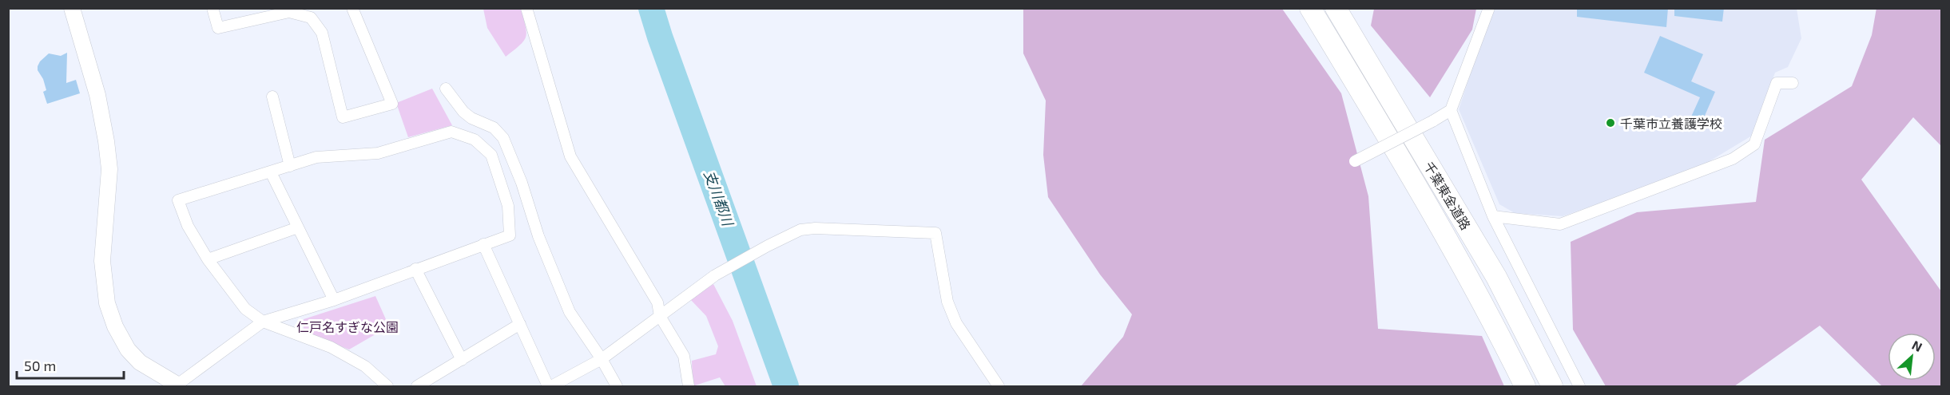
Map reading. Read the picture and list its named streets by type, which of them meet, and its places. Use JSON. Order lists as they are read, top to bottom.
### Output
{
  "streets": {
    "highway": ["千葉東金道路"]
  },
  "water": ["支川都川"],
  "parks": ["仁戸名すぎな公園"],
  "places": ["千葉市立養護学校"],
  "scale_bar": "50 m",
  "north": "top right"
}
